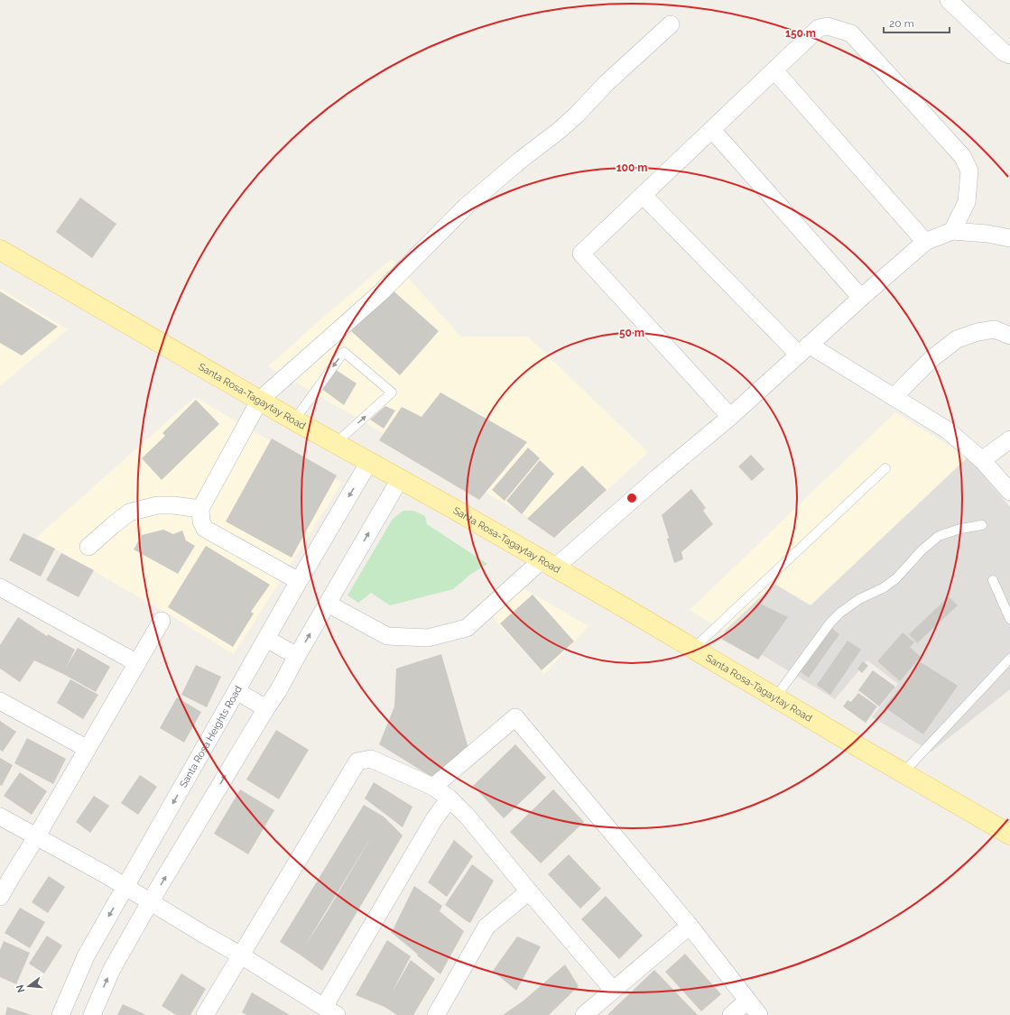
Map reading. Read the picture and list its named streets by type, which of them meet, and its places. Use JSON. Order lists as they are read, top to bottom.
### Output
{
  "streets": {
    "main road": ["Santa Rosa-Tagaytay Road"],
    "street": ["Santa Rosa Heights Road"]
  },
  "crossings": [
    ["Santa Rosa-Tagaytay Road", "Santa Rosa Heights Road"]
  ],
  "scale_bar": "20 m",
  "north": "left",
  "rings": ["150 m", "100 m", "50 m"]
}
